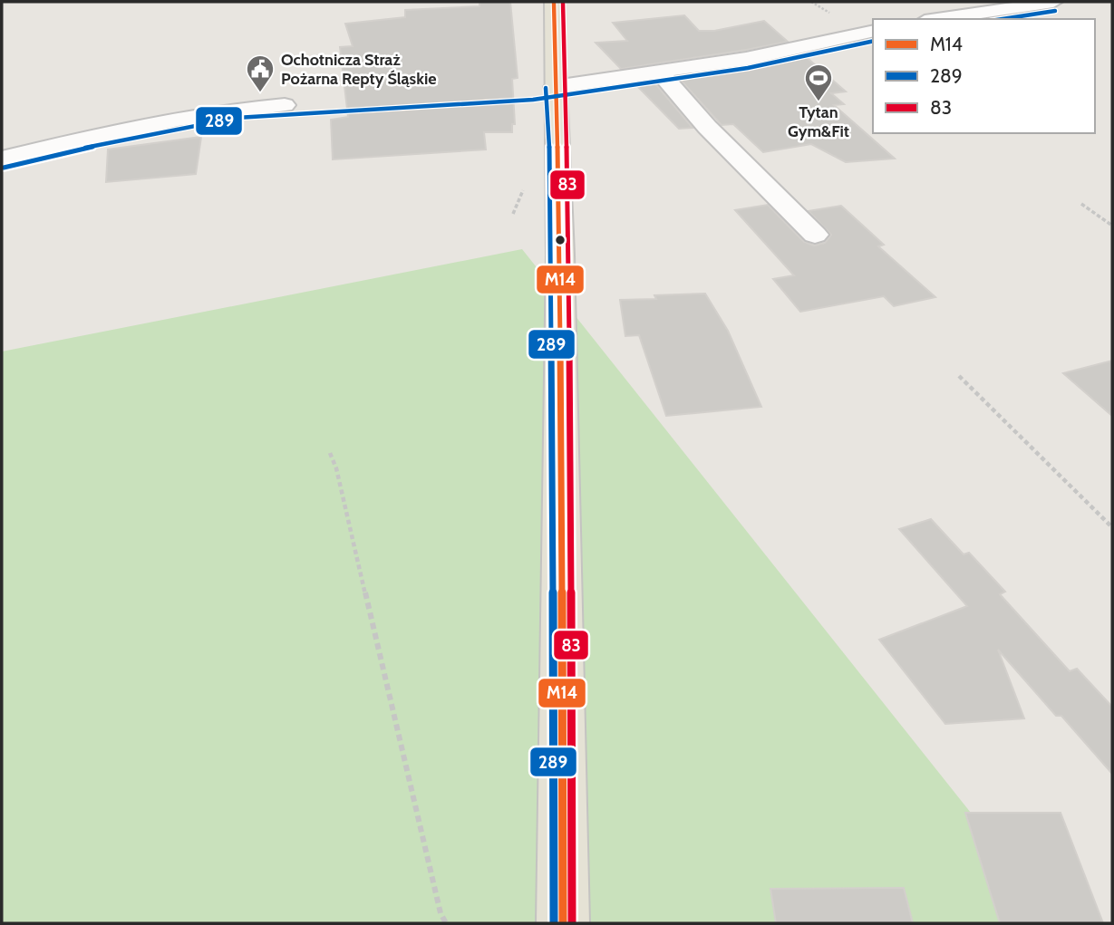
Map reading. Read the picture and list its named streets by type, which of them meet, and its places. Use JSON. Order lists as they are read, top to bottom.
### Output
{
  "places": {
    "public building": ["Ochotnicza Straż Pożarna Repty Śląskie"],
    "sports": ["Tytan Gym&Fit"]
  },
  "lines": ["transit line M14", "transit line 83", "transit line 289"],
  "legend": ["M14", "289", "83"]
}
